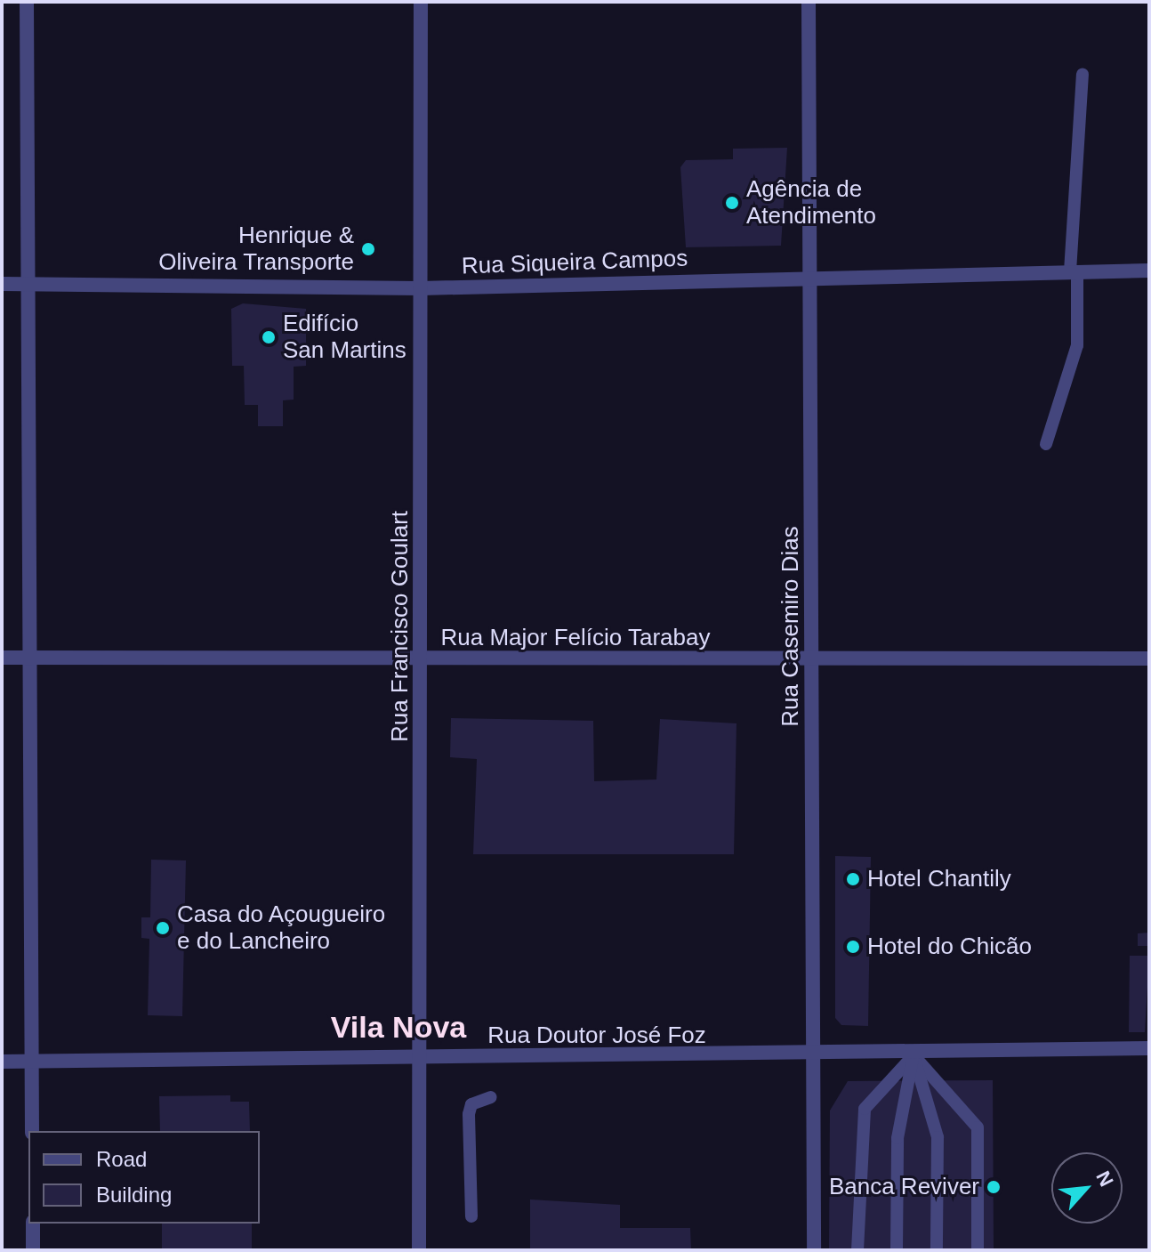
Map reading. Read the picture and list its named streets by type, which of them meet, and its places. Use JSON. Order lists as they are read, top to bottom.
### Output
{
  "streets": {
    "street": [
      "Rua Siqueira Campos",
      "Rua Francisco Goulart",
      "Rua Casemiro Dias",
      "Rua Major Felício Tarabay",
      "Rua Doutor José Foz"
    ]
  },
  "crossings": [
    ["Rua Siqueira Campos", "Rua Francisco Goulart"],
    ["Rua Siqueira Campos", "Rua Casemiro Dias"],
    ["Rua Francisco Goulart", "Rua Major Felício Tarabay"],
    ["Rua Francisco Goulart", "Rua Doutor José Foz"],
    ["Rua Casemiro Dias", "Rua Major Felício Tarabay"],
    ["Rua Casemiro Dias", "Rua Doutor José Foz"]
  ],
  "districts": ["Vila Nova"],
  "places": [
    "Agência de Atendimento",
    "Henrique & Oliveira Transporte",
    "Edifício San Martins",
    "Hotel Chantily",
    "Casa do Açougueiro e do Lancheiro",
    "Hotel do Chicão",
    "Banca Reviver"
  ],
  "legend": ["Road", "Building"],
  "north": "top right"
}
